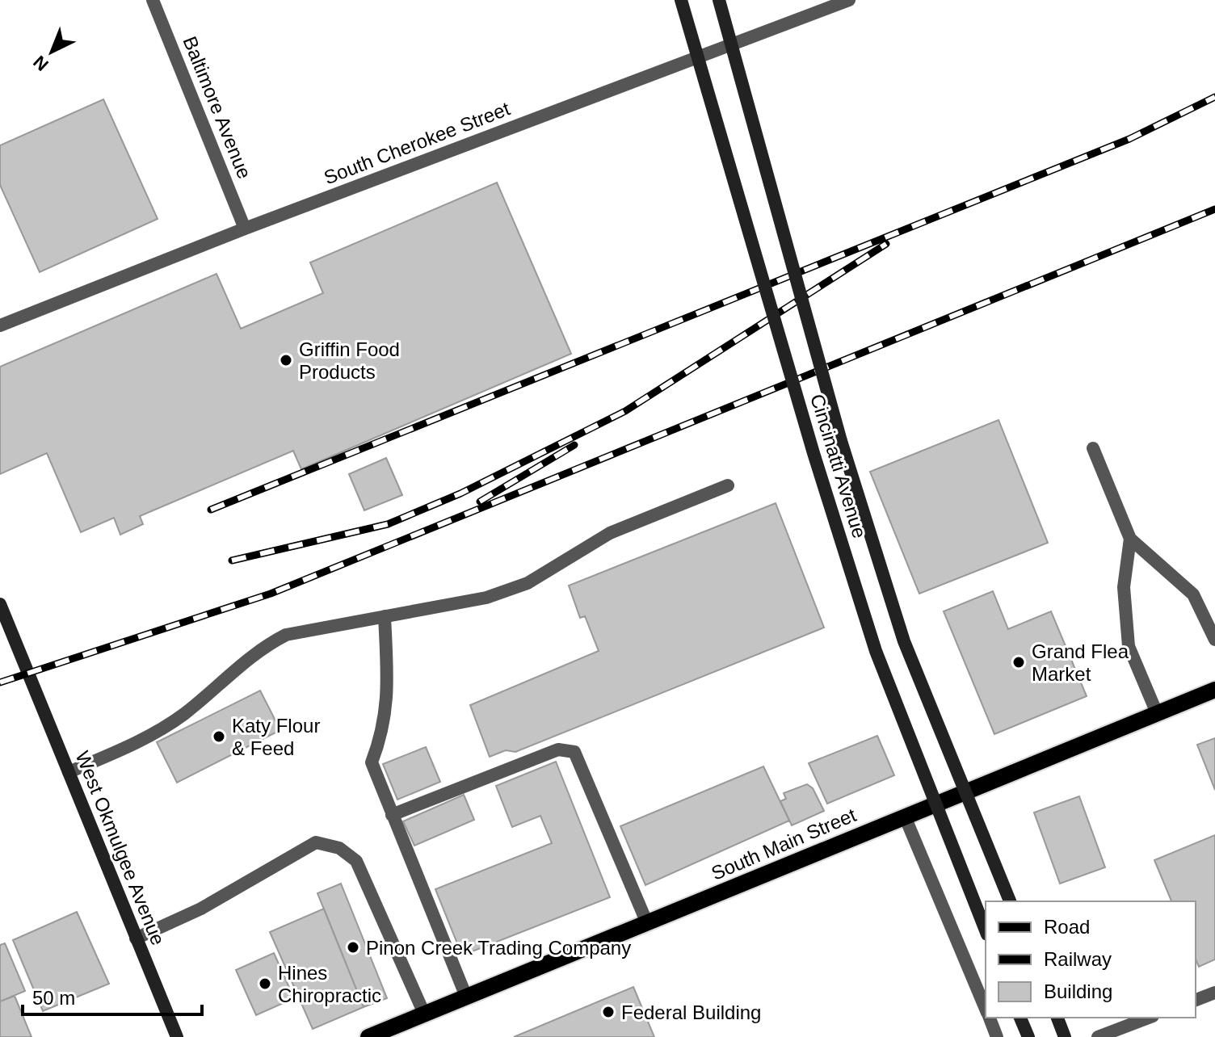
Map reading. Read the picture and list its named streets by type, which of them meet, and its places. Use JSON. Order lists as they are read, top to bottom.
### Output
{
  "streets": {
    "main road": ["South Main Street"],
    "street": [
      "Baltimore Avenue",
      "South Cherokee Street",
      "Cincinatti Avenue",
      "West Okmulgee Avenue"
    ]
  },
  "crossings": [
    ["Baltimore Avenue", "South Cherokee Street"]
  ],
  "places": [
    "Griffin Food Products",
    "Grand Flea Market",
    "Katy Flour & Feed",
    "Pinon Creek Trading Company",
    "Hines Chiropractic",
    "Federal Building"
  ],
  "legend": ["Road", "Railway", "Building"],
  "scale_bar": "50 m",
  "north": "bottom left"
}
